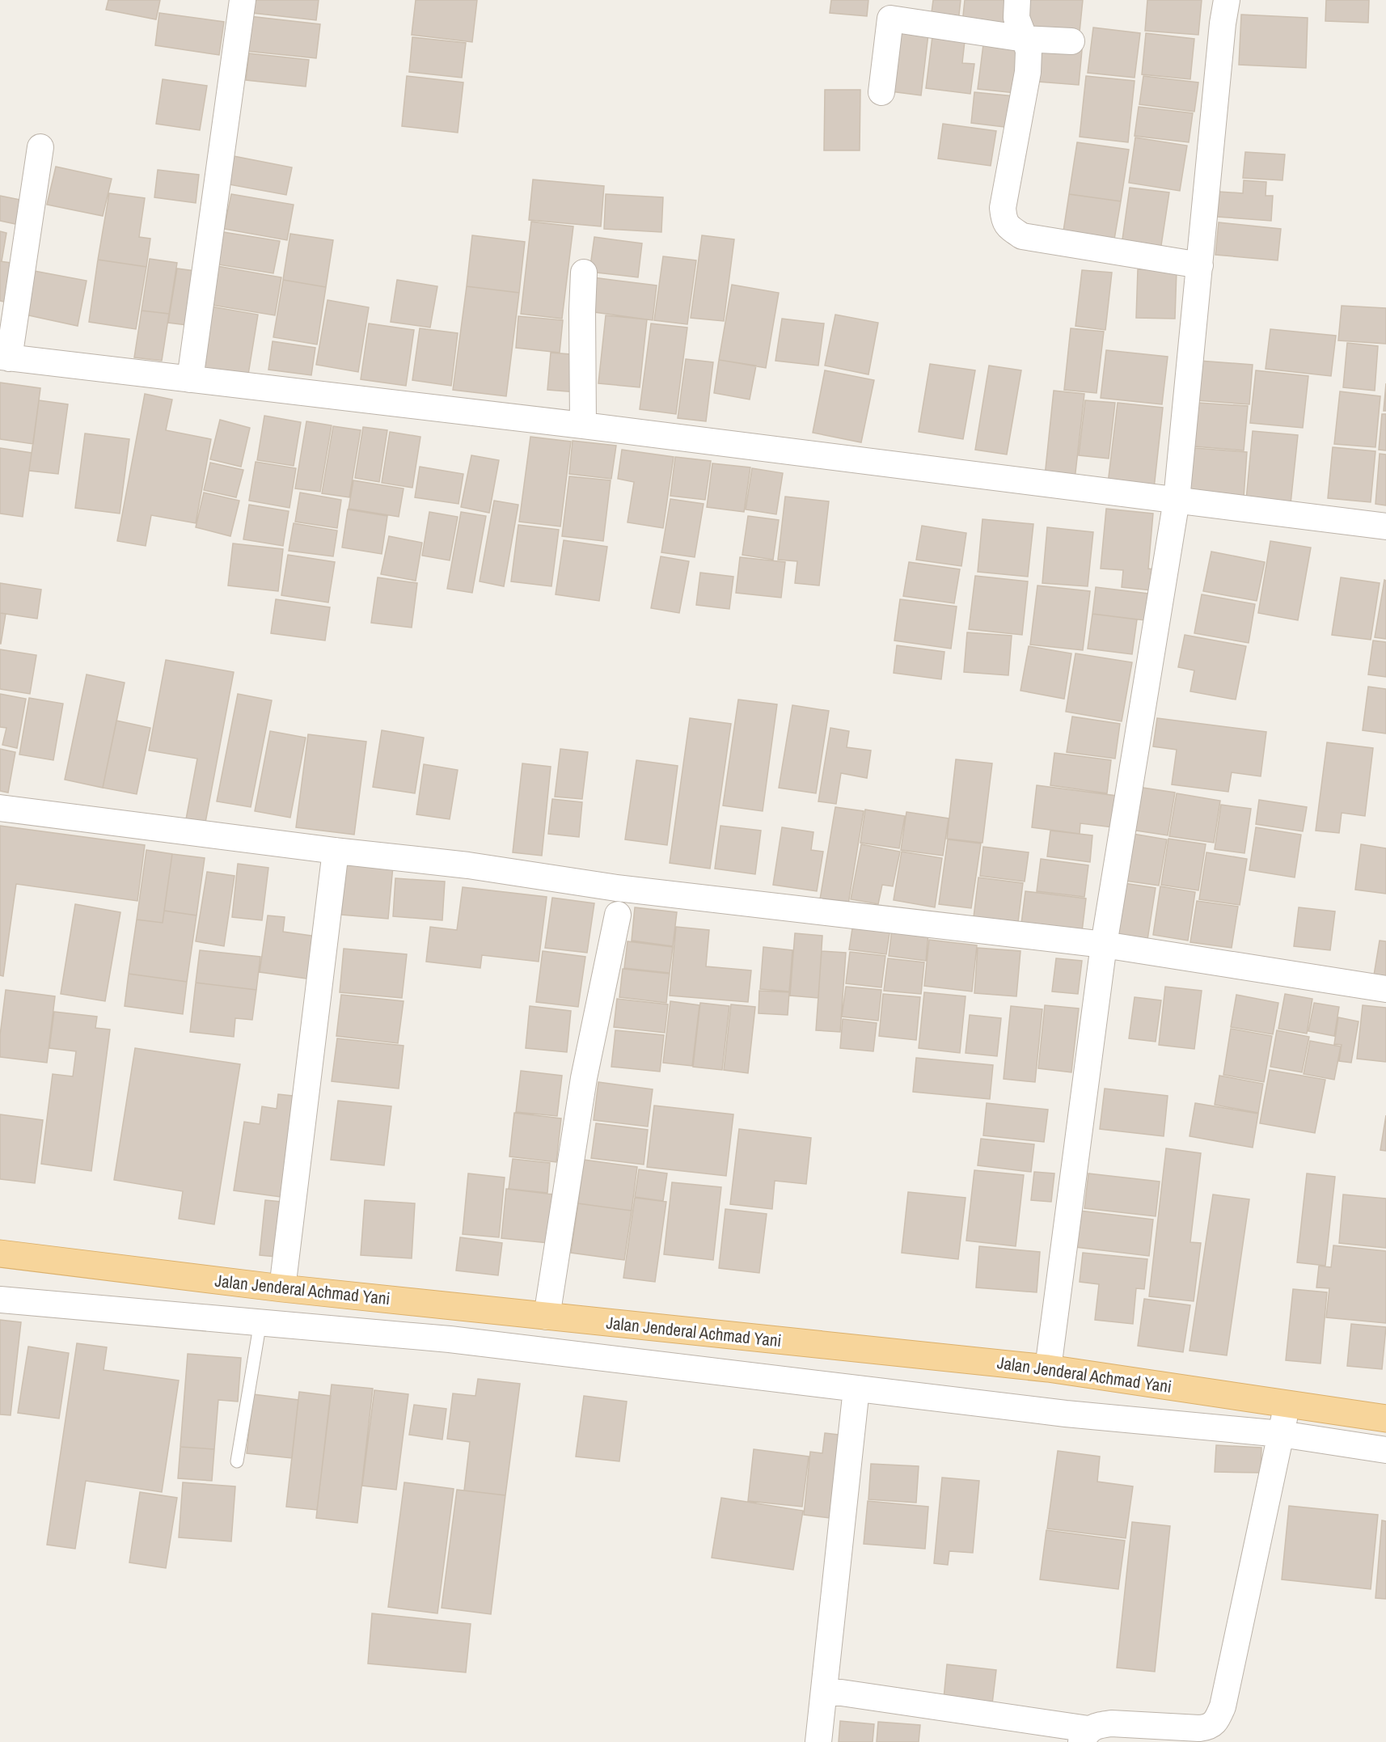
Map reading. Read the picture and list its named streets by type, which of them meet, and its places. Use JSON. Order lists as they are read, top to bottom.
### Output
{
  "streets": {
    "main road": ["Jalan Jenderal Achmad Yani"]
  }
}
